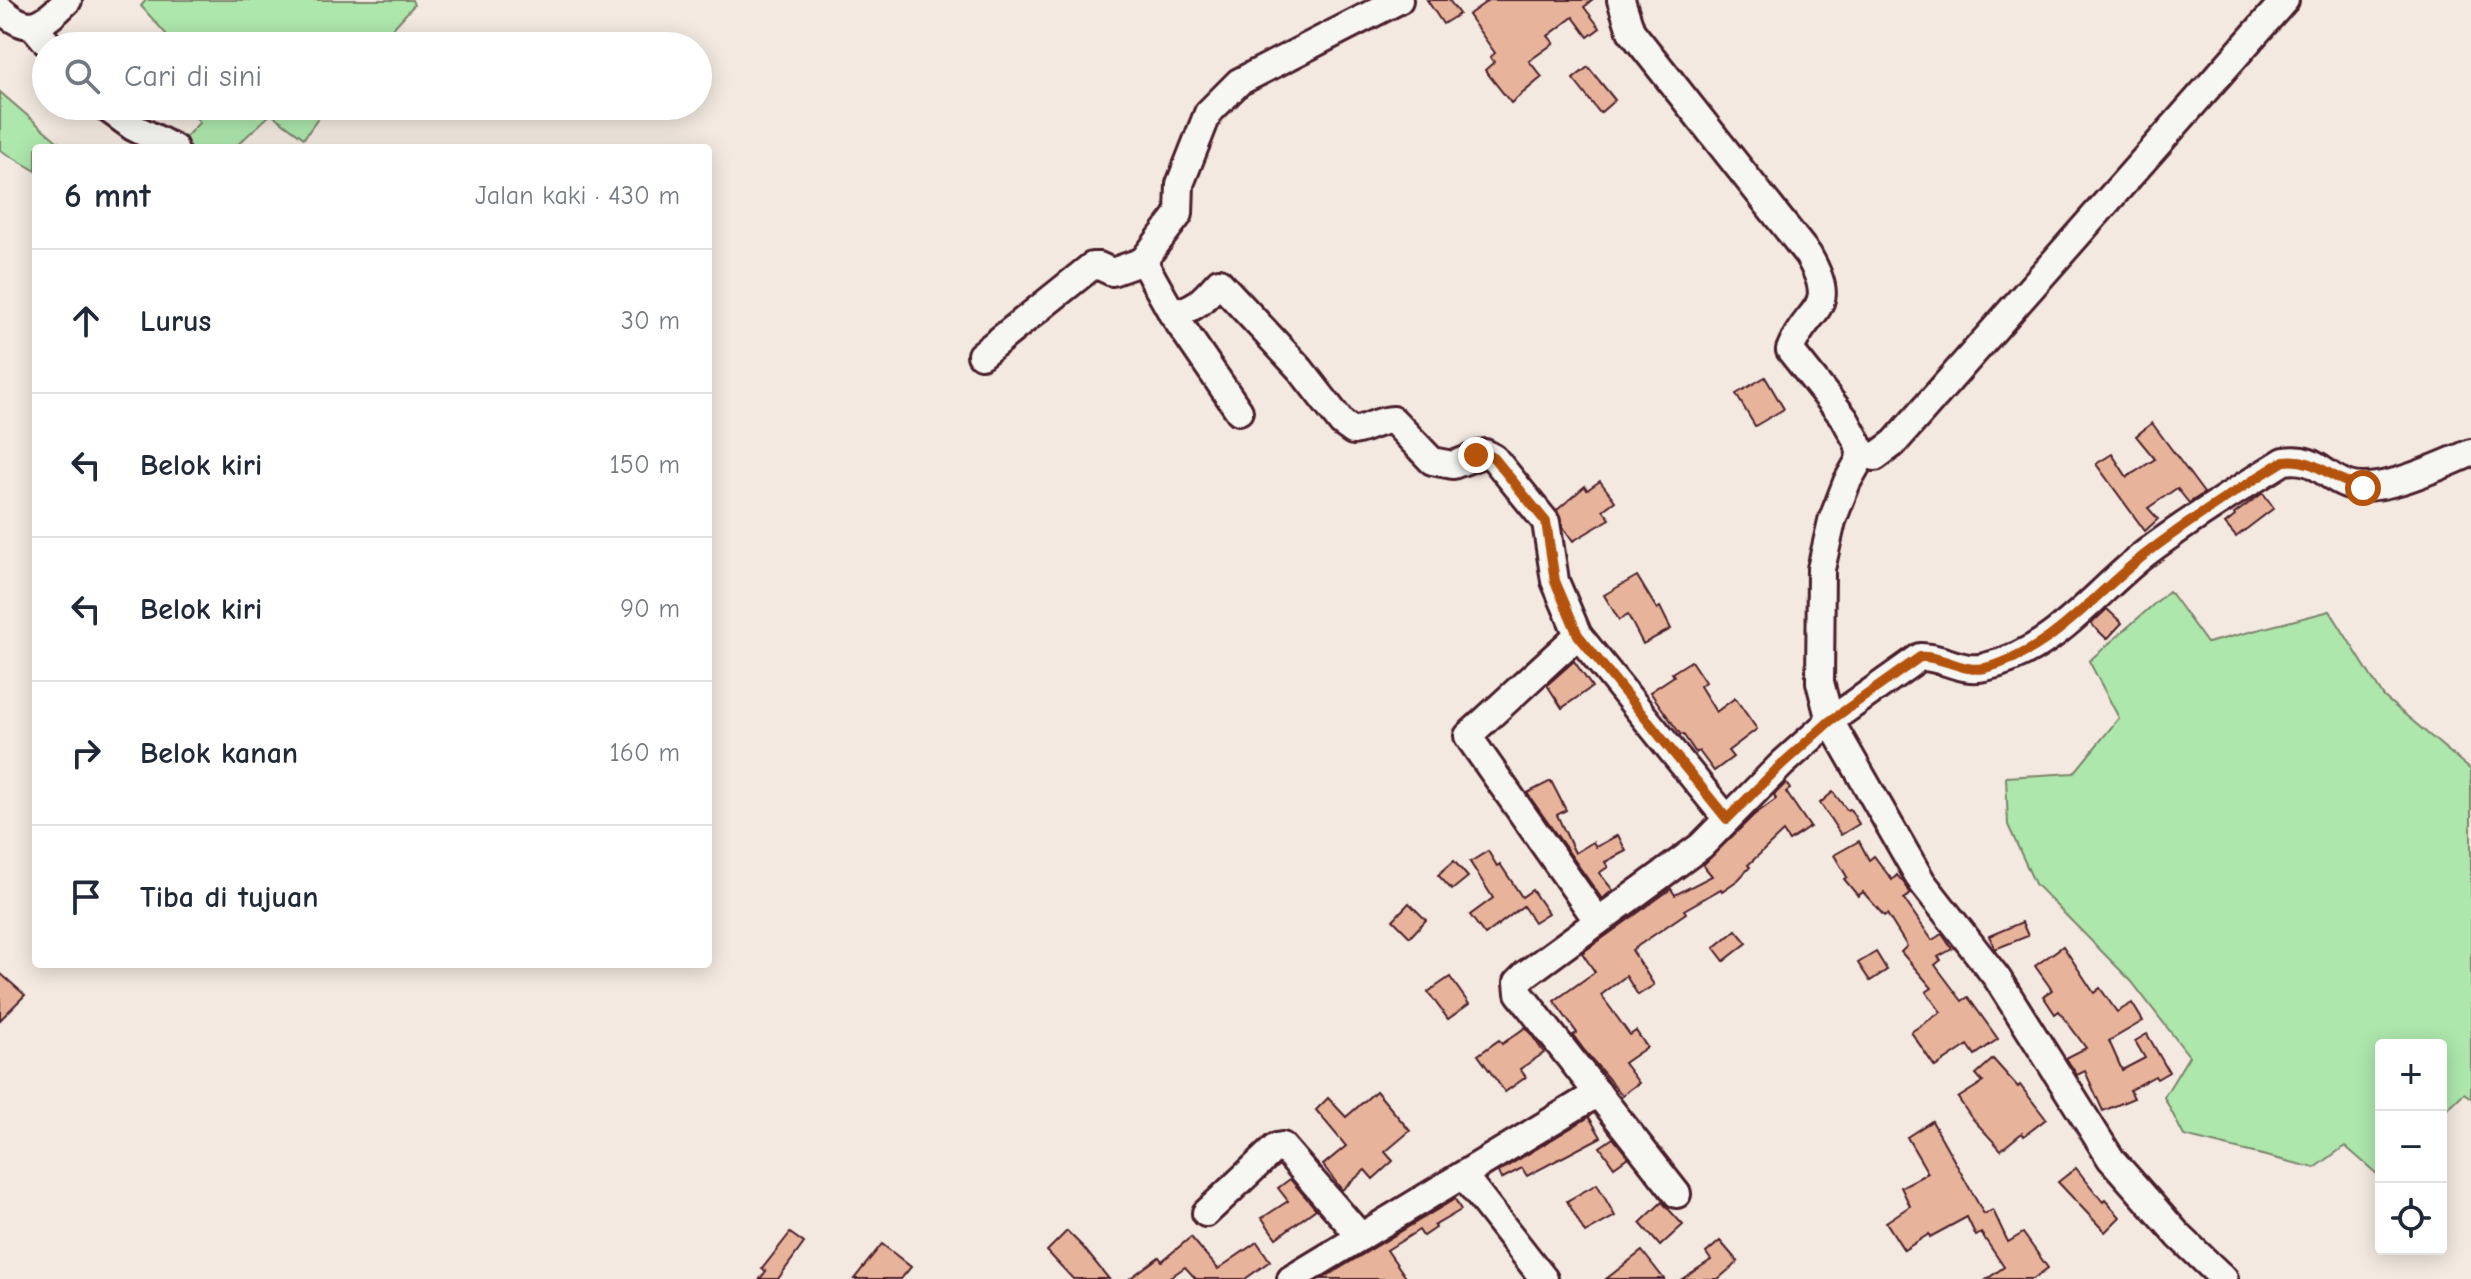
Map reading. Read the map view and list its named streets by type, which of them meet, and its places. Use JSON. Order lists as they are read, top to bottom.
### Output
{
  "page": {
    "search": "Cari di sini",
    "heading": ["6 mnt", "Jalan kaki · 430 m"],
    "list": [
      ["Lurus", "30 m"],
      ["Belok kiri", "150 m"],
      ["Belok kiri", "90 m"],
      ["Belok kanan", "160 m"],
      "Tiba di tujuan"
    ],
    "map_buttons": ["+", "−"]
  }
}
